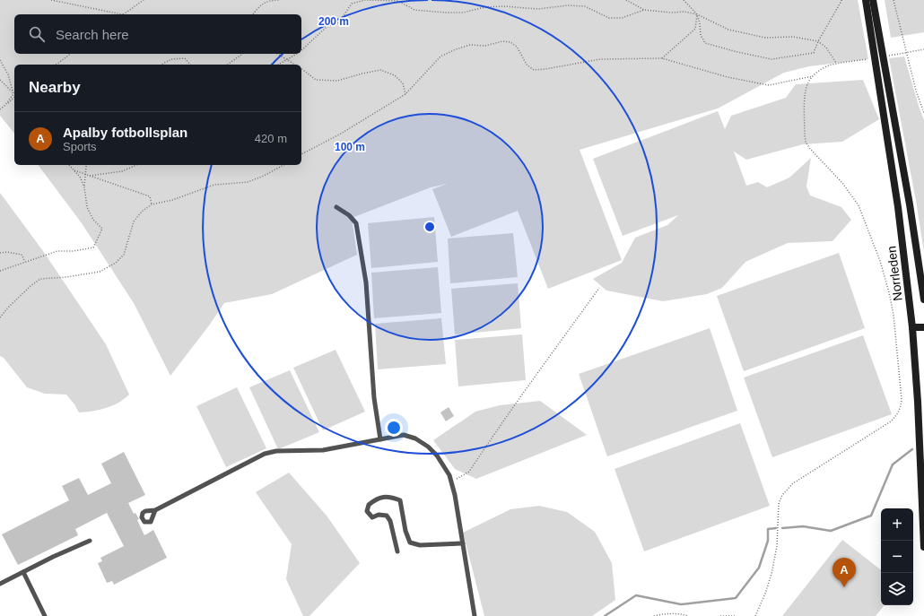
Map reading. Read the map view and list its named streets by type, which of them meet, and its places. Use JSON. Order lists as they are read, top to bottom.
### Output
{
  "streets": {
    "main road": ["Norrleden"]
  },
  "page": {
    "search": "Search here",
    "heading": "Nearby",
    "list": [
      {
        "mark": "A",
        "name": "Apalby fotbollsplan",
        "note": "Sports",
        "value": "420 m"
      }
    ],
    "map_buttons": ["+", "−"],
    "pins": "A"
  },
  "rings": ["200 m", "100 m"]
}
